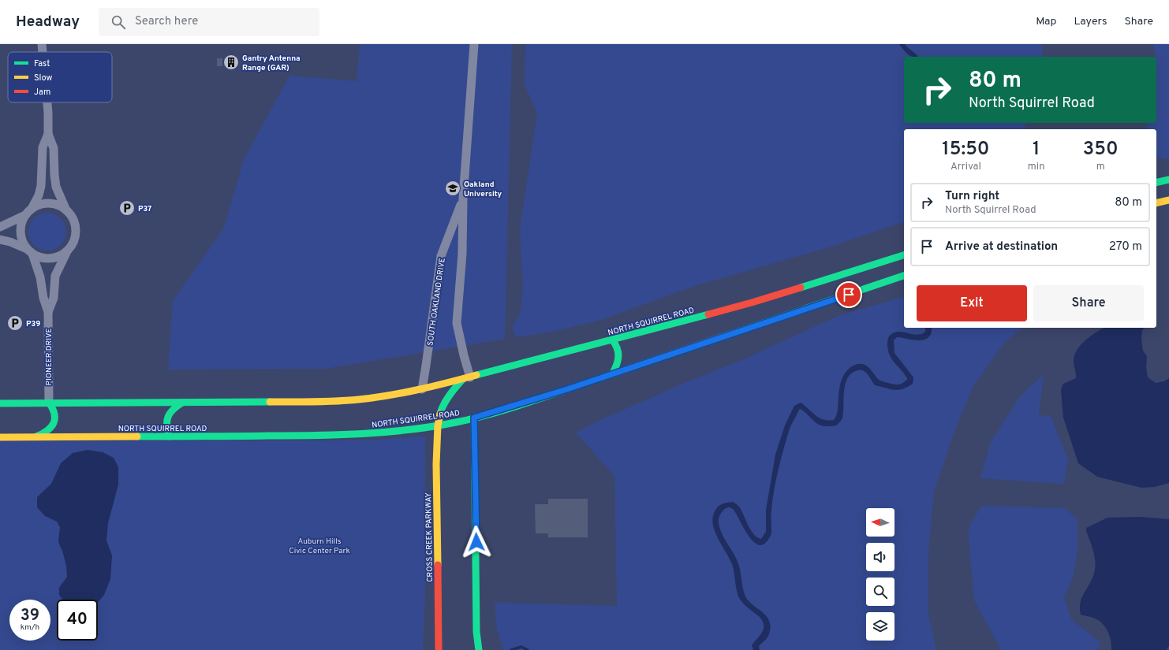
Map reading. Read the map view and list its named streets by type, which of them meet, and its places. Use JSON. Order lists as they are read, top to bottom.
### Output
{
  "streets": {
    "main road": ["NORTH SQUIRREL ROAD", "CROSS CREEK PARKWAY"],
    "street": ["SOUTH OAKLAND DRIVE", "PIONEER DRIVE"]
  },
  "crossings": [
    ["SOUTH OAKLAND DRIVE", "NORTH SQUIRREL ROAD"],
    ["SOUTH OAKLAND DRIVE", "CROSS CREEK PARKWAY"],
    ["NORTH SQUIRREL ROAD", "PIONEER DRIVE"],
    ["NORTH SQUIRREL ROAD", "CROSS CREEK PARKWAY"]
  ],
  "parks": ["Auburn Hills Civic Center Park"],
  "places": {
    "building": ["Gantry Antenna Range (GAR)"],
    "school or university": ["Oakland University"],
    "parking": ["P37", "P39"]
  },
  "legend": ["Fast", "Slow", "Jam"],
  "north": "left",
  "page": {
    "header": "Headway",
    "search": "Search here",
    "nav": ["Map", "Layers", "Share"],
    "turn": ["80 m", "North Squirrel Road"],
    "eta": [
      "15:50",
      "Arrival",
      "1",
      "min",
      "350",
      "m"
    ],
    "list": [
      {
        "name": "Turn right",
        "note": "North Squirrel Road",
        "value": "80 m"
      },
      {
        "name": "Arrive at destination",
        "value": "270 m"
      }
    ],
    "buttons": ["Exit", "Share"],
    "speed": "39 km/h",
    "limit": "40"
  }
}
